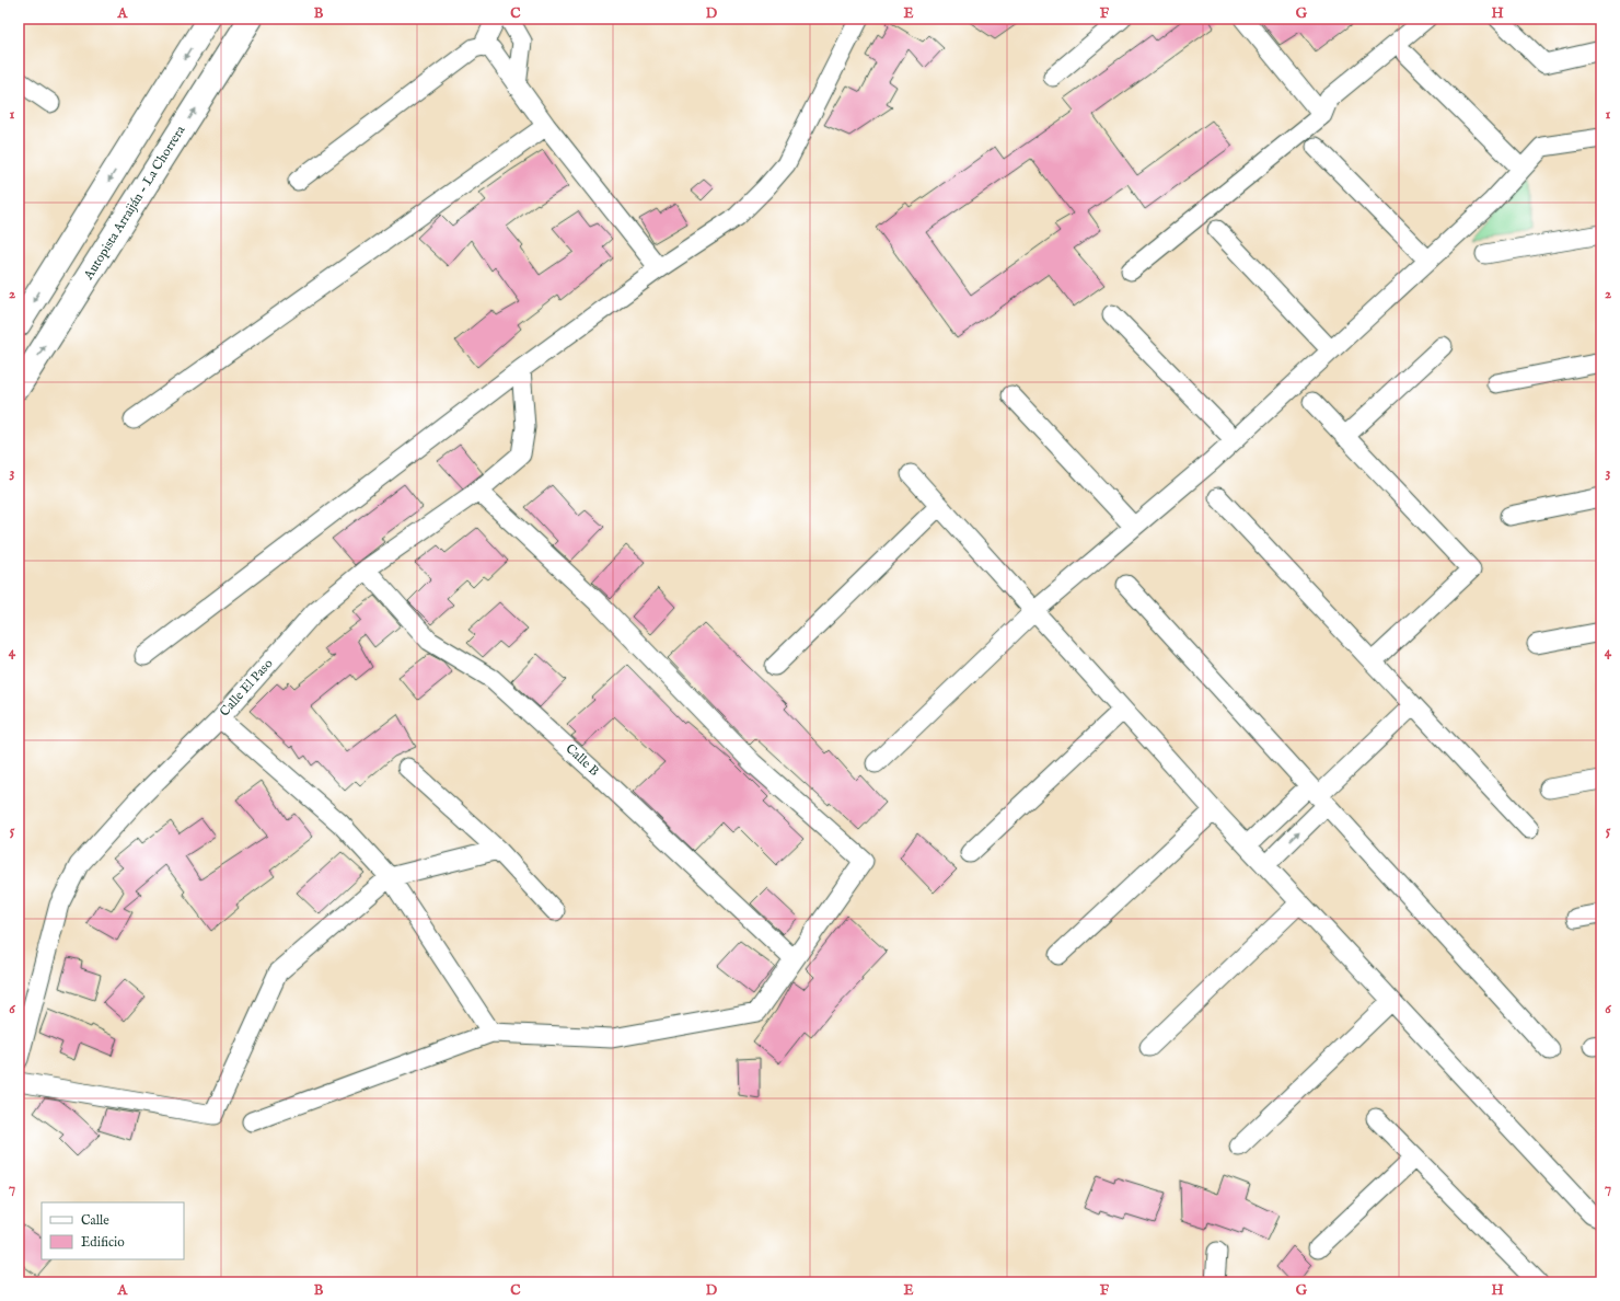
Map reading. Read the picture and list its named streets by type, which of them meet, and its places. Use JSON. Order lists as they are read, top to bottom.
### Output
{
  "streets": {
    "highway": ["Autopista Arraiján - La Chorrera"],
    "street": ["Calle El Paso", "Calle B"]
  },
  "crossings": [
    ["Calle El Paso", "Calle B"]
  ],
  "legend": ["Calle", "Edificio"],
  "grid": {
    "columns": [
      "A",
      "B",
      "C",
      "D",
      "E",
      "F",
      "G",
      "H"
    ],
    "rows": [
      "1",
      "2",
      "3",
      "4",
      "5",
      "6",
      "7"
    ]
  }
}
